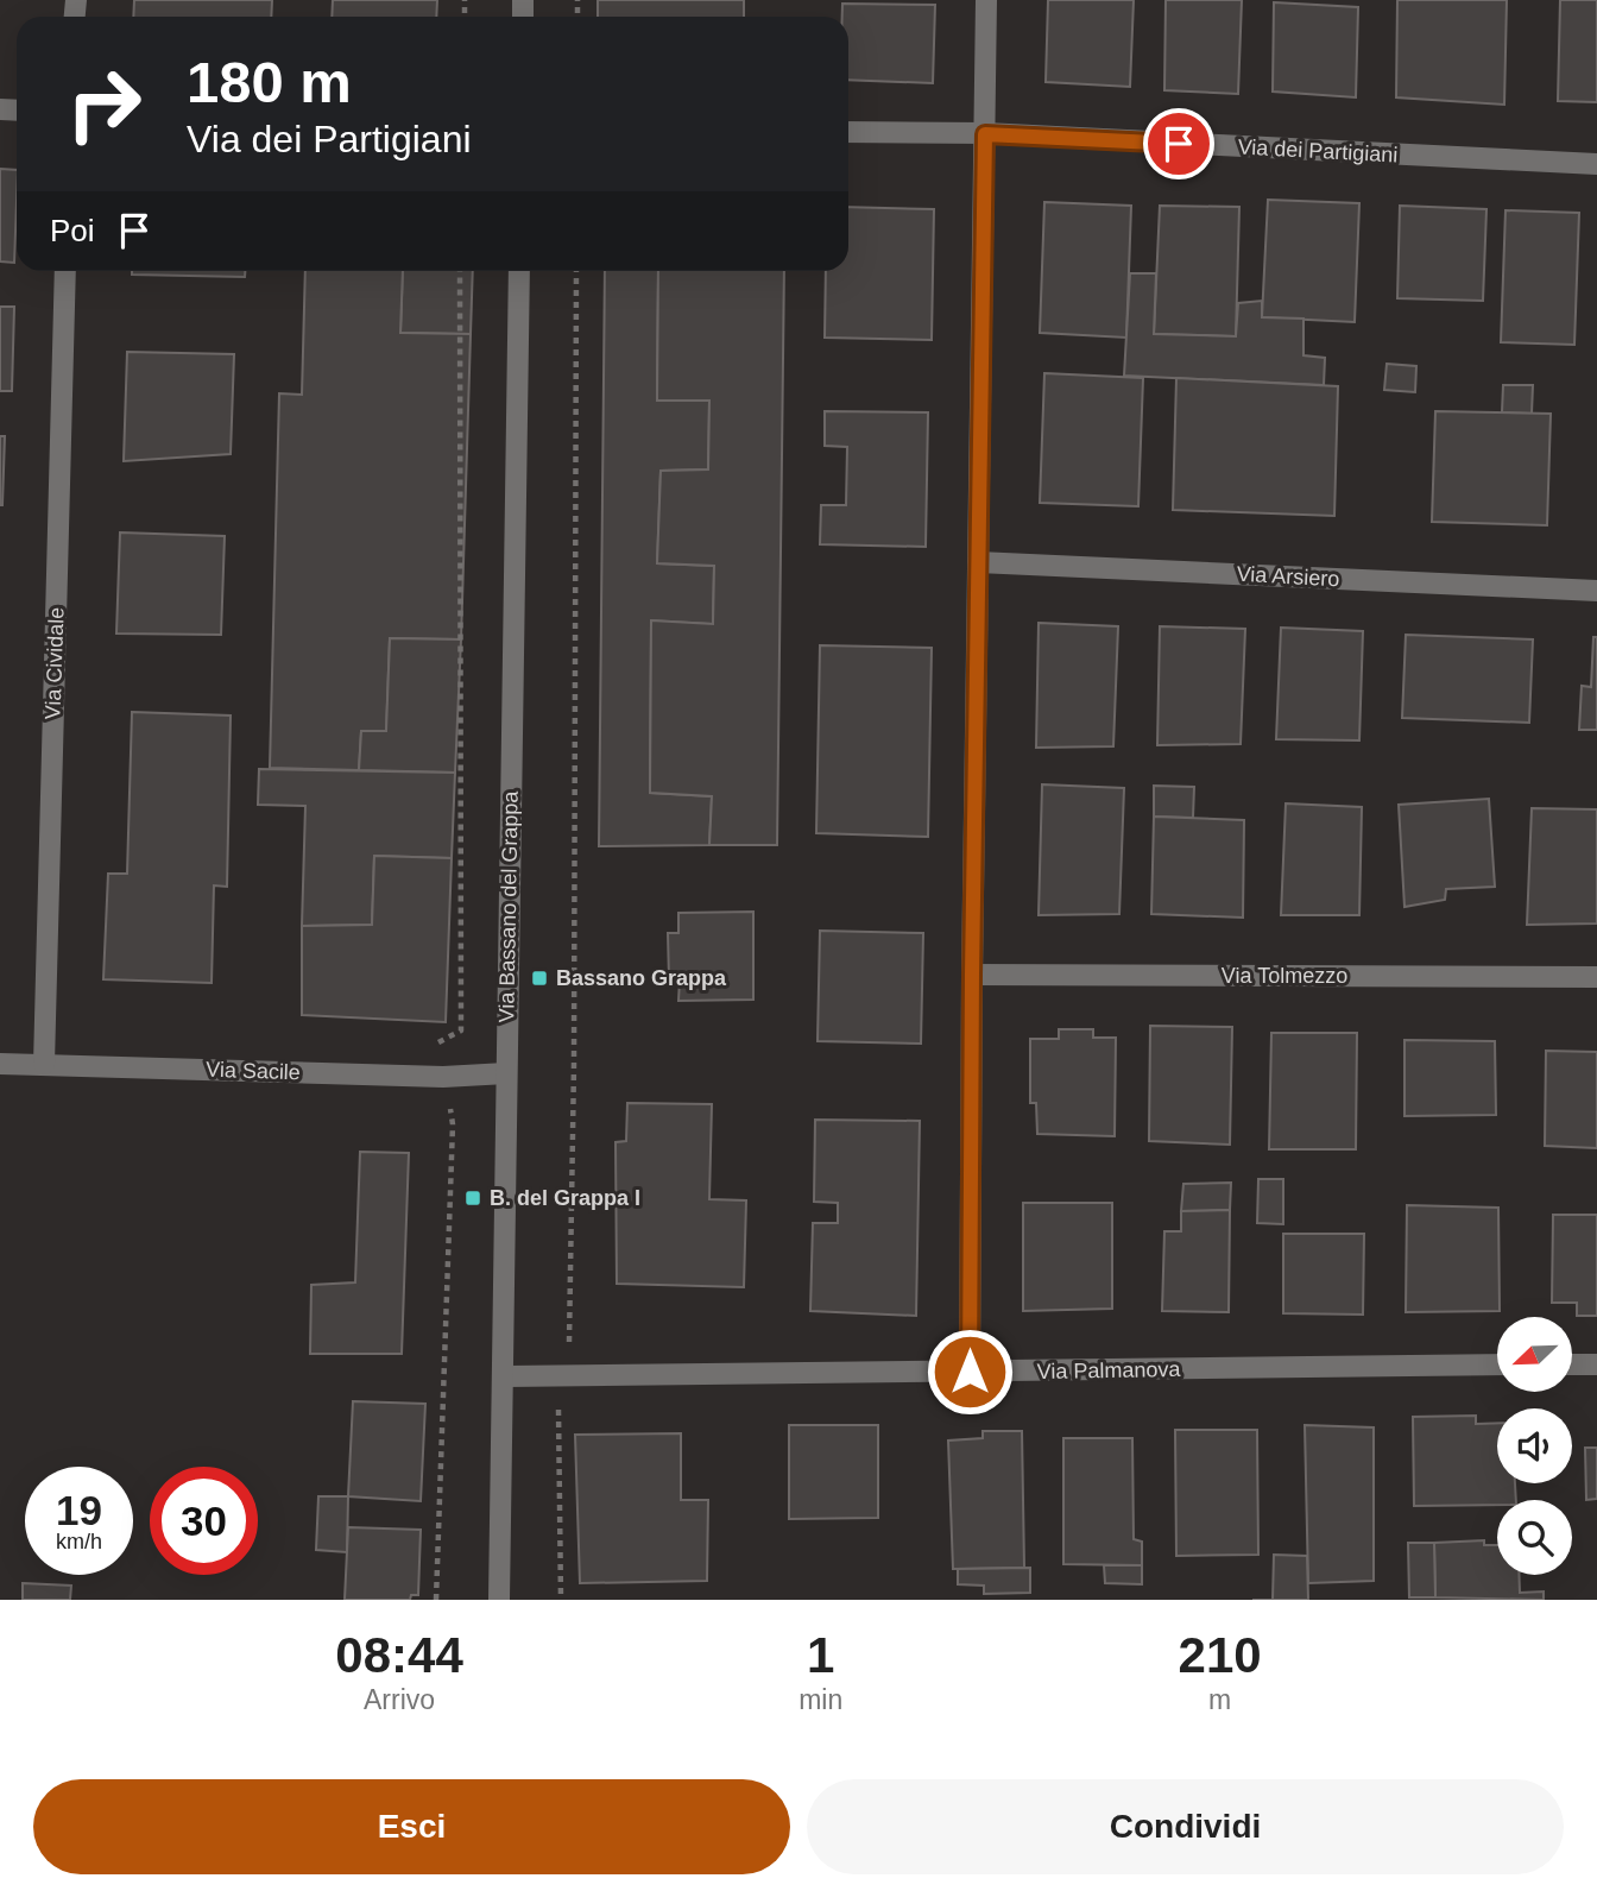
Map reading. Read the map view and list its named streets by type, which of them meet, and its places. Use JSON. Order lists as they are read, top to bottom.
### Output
{
  "streets": {
    "street": [
      "Via dei Partigiani",
      "Via Arsiero",
      "Via Cividale",
      "Via Bassano del Grappa",
      "Via Tolmezzo",
      "Via Sacile",
      "Via Palmanova"
    ]
  },
  "crossings": [
    ["Via Cividale", "Via Sacile"],
    ["Via Bassano del Grappa", "Via Sacile"],
    ["Via Bassano del Grappa", "Via Palmanova"]
  ],
  "places": {
    "transit": ["Bassano Grappa", "B. del Grappa I"]
  },
  "north": "bottom left",
  "page": {
    "turn": ["180 m", "Via dei Partigiani"],
    "then": "Poi",
    "speed": "19 km/h",
    "limit": "30",
    "eta": [
      "08:44",
      "Arrivo",
      "1",
      "min",
      "210",
      "m"
    ],
    "buttons": ["Esci", "Condividi"]
  }
}
